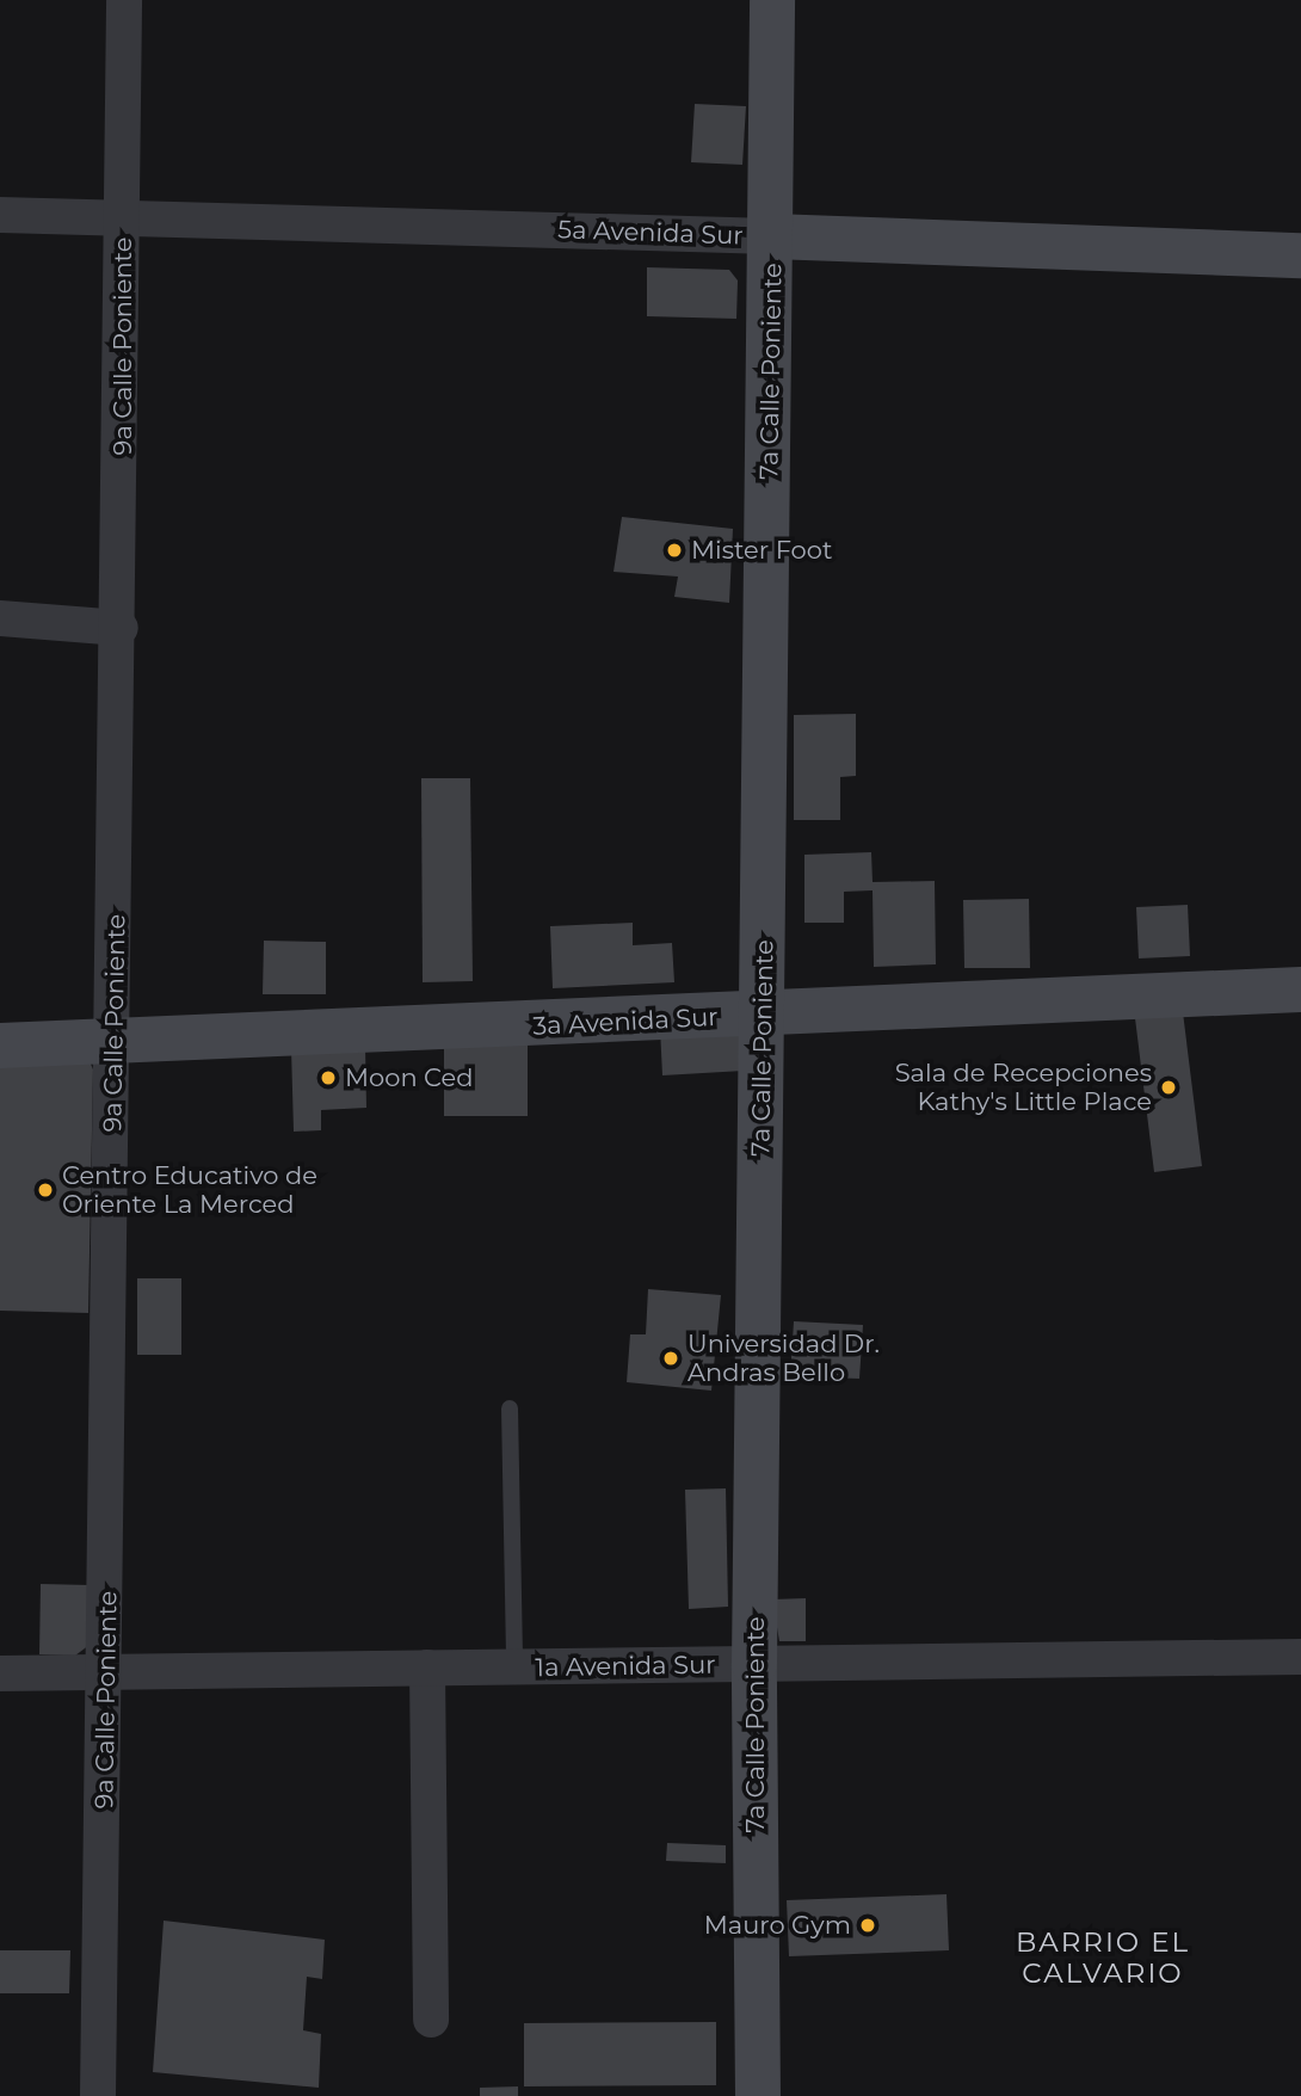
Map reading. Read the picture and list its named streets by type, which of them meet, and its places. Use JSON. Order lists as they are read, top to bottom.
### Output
{
  "streets": {
    "street": [
      "5a Avenida Sur",
      "9a Calle Poniente",
      "7a Calle Poniente",
      "3a Avenida Sur",
      "1a Avenida Sur"
    ]
  },
  "crossings": [
    ["5a Avenida Sur", "9a Calle Poniente"],
    ["5a Avenida Sur", "7a Calle Poniente"],
    ["9a Calle Poniente", "3a Avenida Sur"],
    ["9a Calle Poniente", "1a Avenida Sur"],
    ["7a Calle Poniente", "3a Avenida Sur"],
    ["7a Calle Poniente", "1a Avenida Sur"]
  ],
  "districts": ["BARRIO EL CALVARIO"],
  "places": [
    "Mister Foot",
    "Moon Ced",
    "Sala de Recepciones Kathy's Little Place",
    "Centro Educativo de Oriente La Merced",
    "Universidad Dr. Andras Bello",
    "Mauro Gym"
  ]
}
